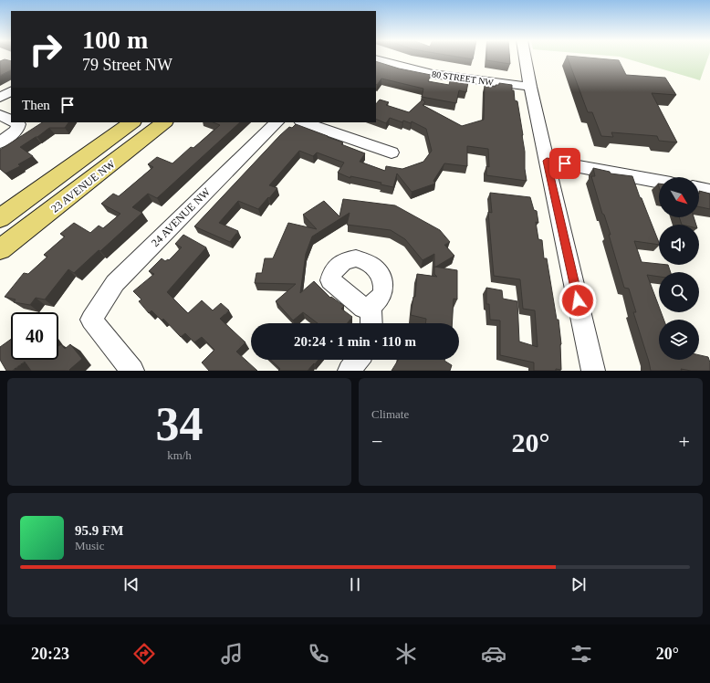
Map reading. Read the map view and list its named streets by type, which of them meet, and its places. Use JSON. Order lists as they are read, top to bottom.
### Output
{
  "streets": {
    "main road": ["23 AVENUE NW"],
    "street": ["80 STREET NW", "24 AVENUE NW"]
  },
  "north": "bottom right",
  "page": {
    "turn": ["100 m", "79 Street NW"],
    "then": "Then",
    "limit": "40",
    "trip": "20:24 · 1 min · 110 m",
    "tile": [
      ["34", "km/h"],
      "Climate"
    ],
    "heat": ["−", "20°", "+"],
    "song": ["95.9 FM", "Music"],
    "tabs": ["20:23", "20°"]
  }
}
